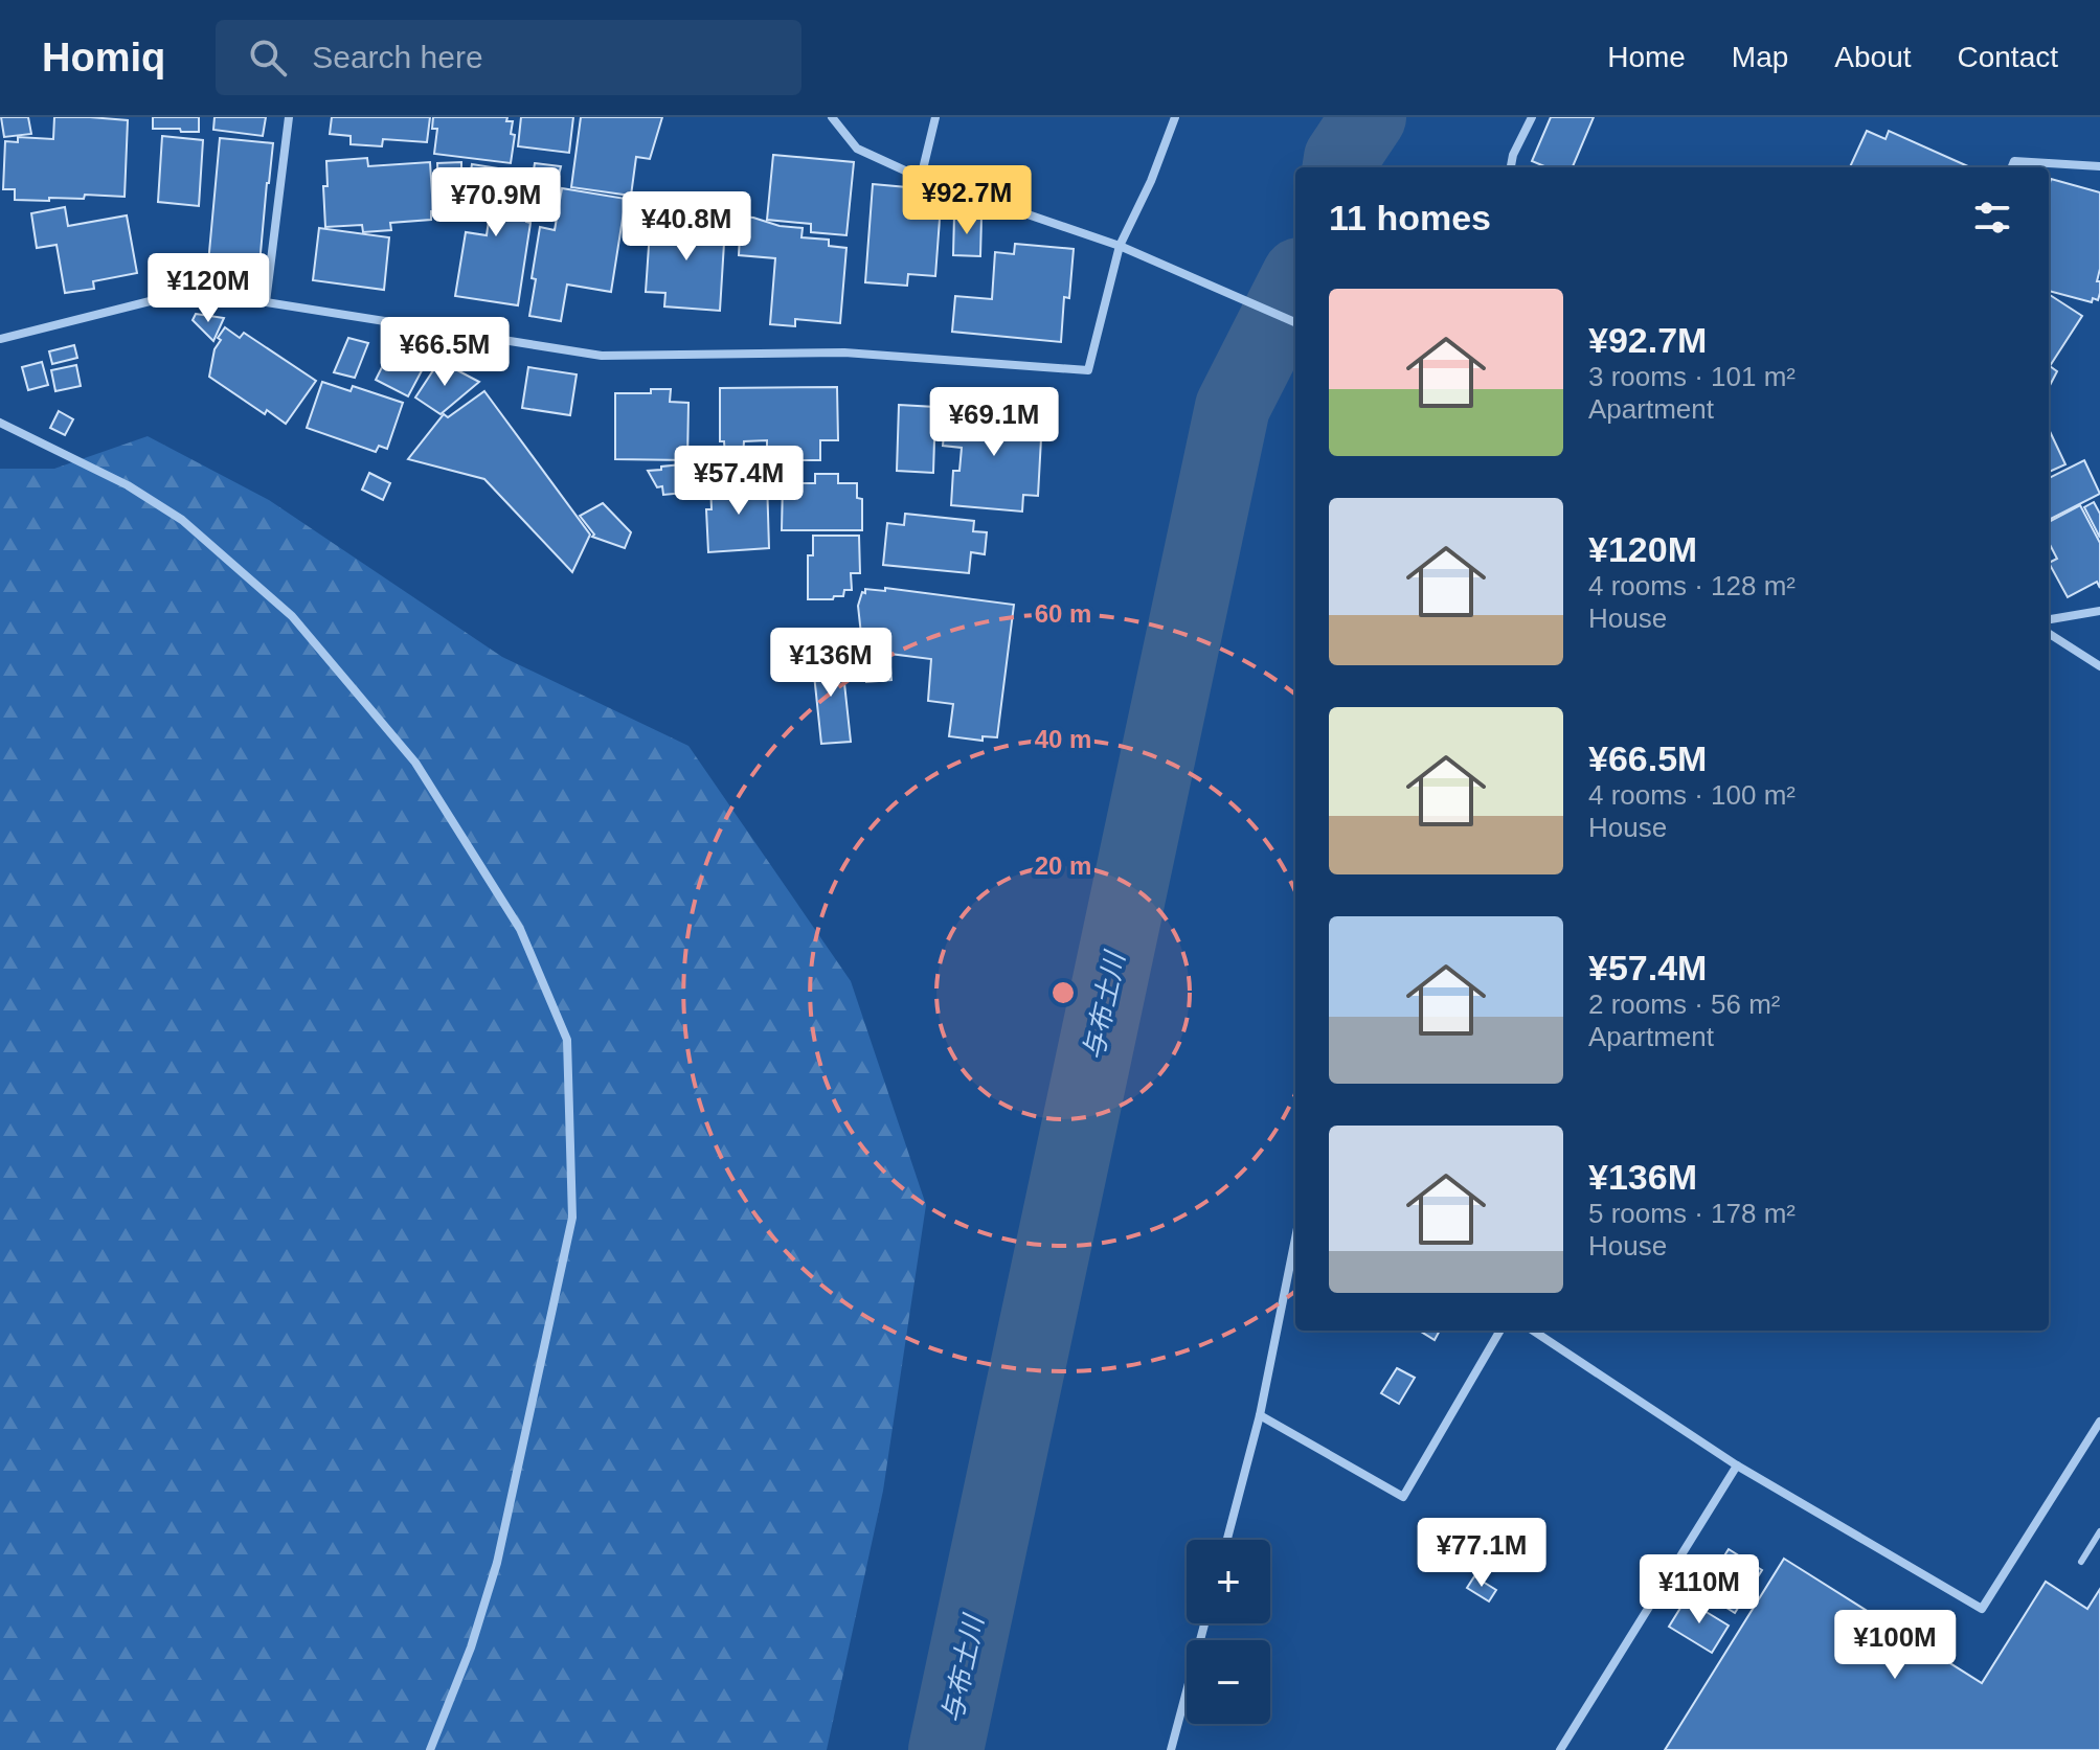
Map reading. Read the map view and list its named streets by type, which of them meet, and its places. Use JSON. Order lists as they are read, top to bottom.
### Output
{
  "water": ["与布土川"],
  "page": {
    "header": "Homiq",
    "search": "Search here",
    "nav": [
      "Home",
      "Map",
      "About",
      "Contact"
    ],
    "price": [
      "¥92.7M",
      "¥70.9M",
      "¥40.8M",
      "¥120M",
      "¥66.5M",
      "¥69.1M",
      "¥57.4M",
      "¥136M",
      "¥77.1M",
      "¥110M",
      "¥100M"
    ],
    "heading": "11 homes",
    "list": [
      {
        "name": "¥92.7M",
        "note": "3 rooms · 101 m² · Apartment"
      },
      {
        "name": "¥120M",
        "note": "4 rooms · 128 m² · House"
      },
      {
        "name": "¥66.5M",
        "note": "4 rooms · 100 m² · House"
      },
      {
        "name": "¥57.4M",
        "note": "2 rooms · 56 m² · Apartment"
      },
      {
        "name": "¥136M",
        "note": "5 rooms · 178 m² · House"
      }
    ],
    "map_buttons": ["+", "−"]
  },
  "rings": ["60 m", "40 m", "20 m"]
}
